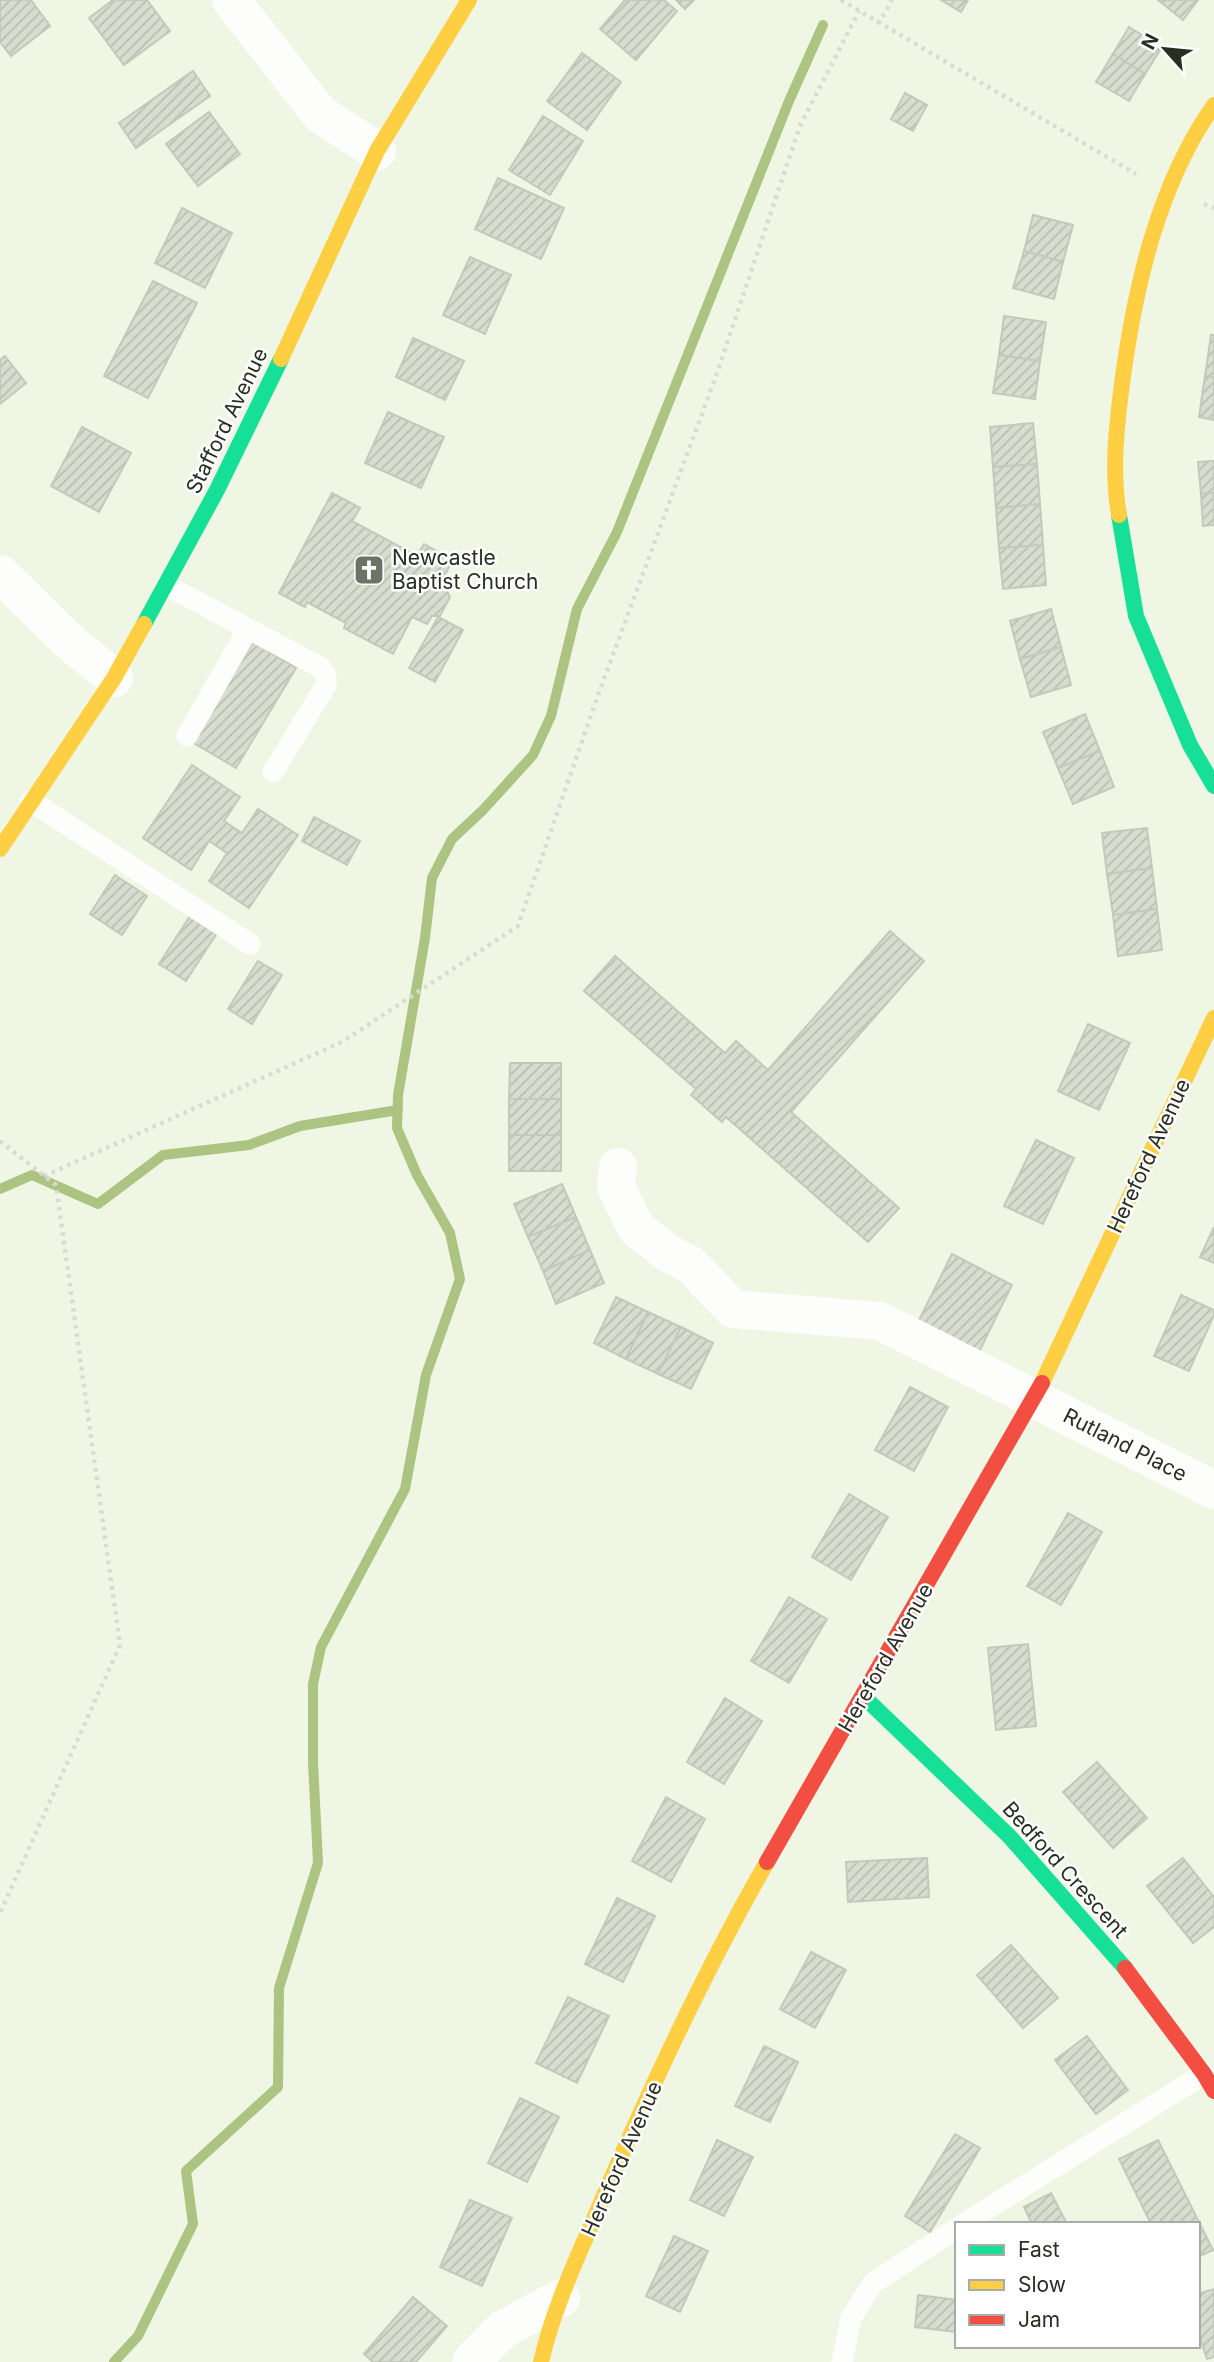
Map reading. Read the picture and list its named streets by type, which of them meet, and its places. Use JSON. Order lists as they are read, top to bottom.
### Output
{
  "streets": {
    "street": [
      "Stafford Avenue",
      "Hereford Avenue",
      "Rutland Place",
      "Bedford Crescent"
    ]
  },
  "crossings": [
    ["Hereford Avenue", "Rutland Place"],
    ["Hereford Avenue", "Bedford Crescent"]
  ],
  "places": {
    "church": ["Newcastle Baptist Church"]
  },
  "legend": ["Fast", "Slow", "Jam"],
  "north": "top left"
}
